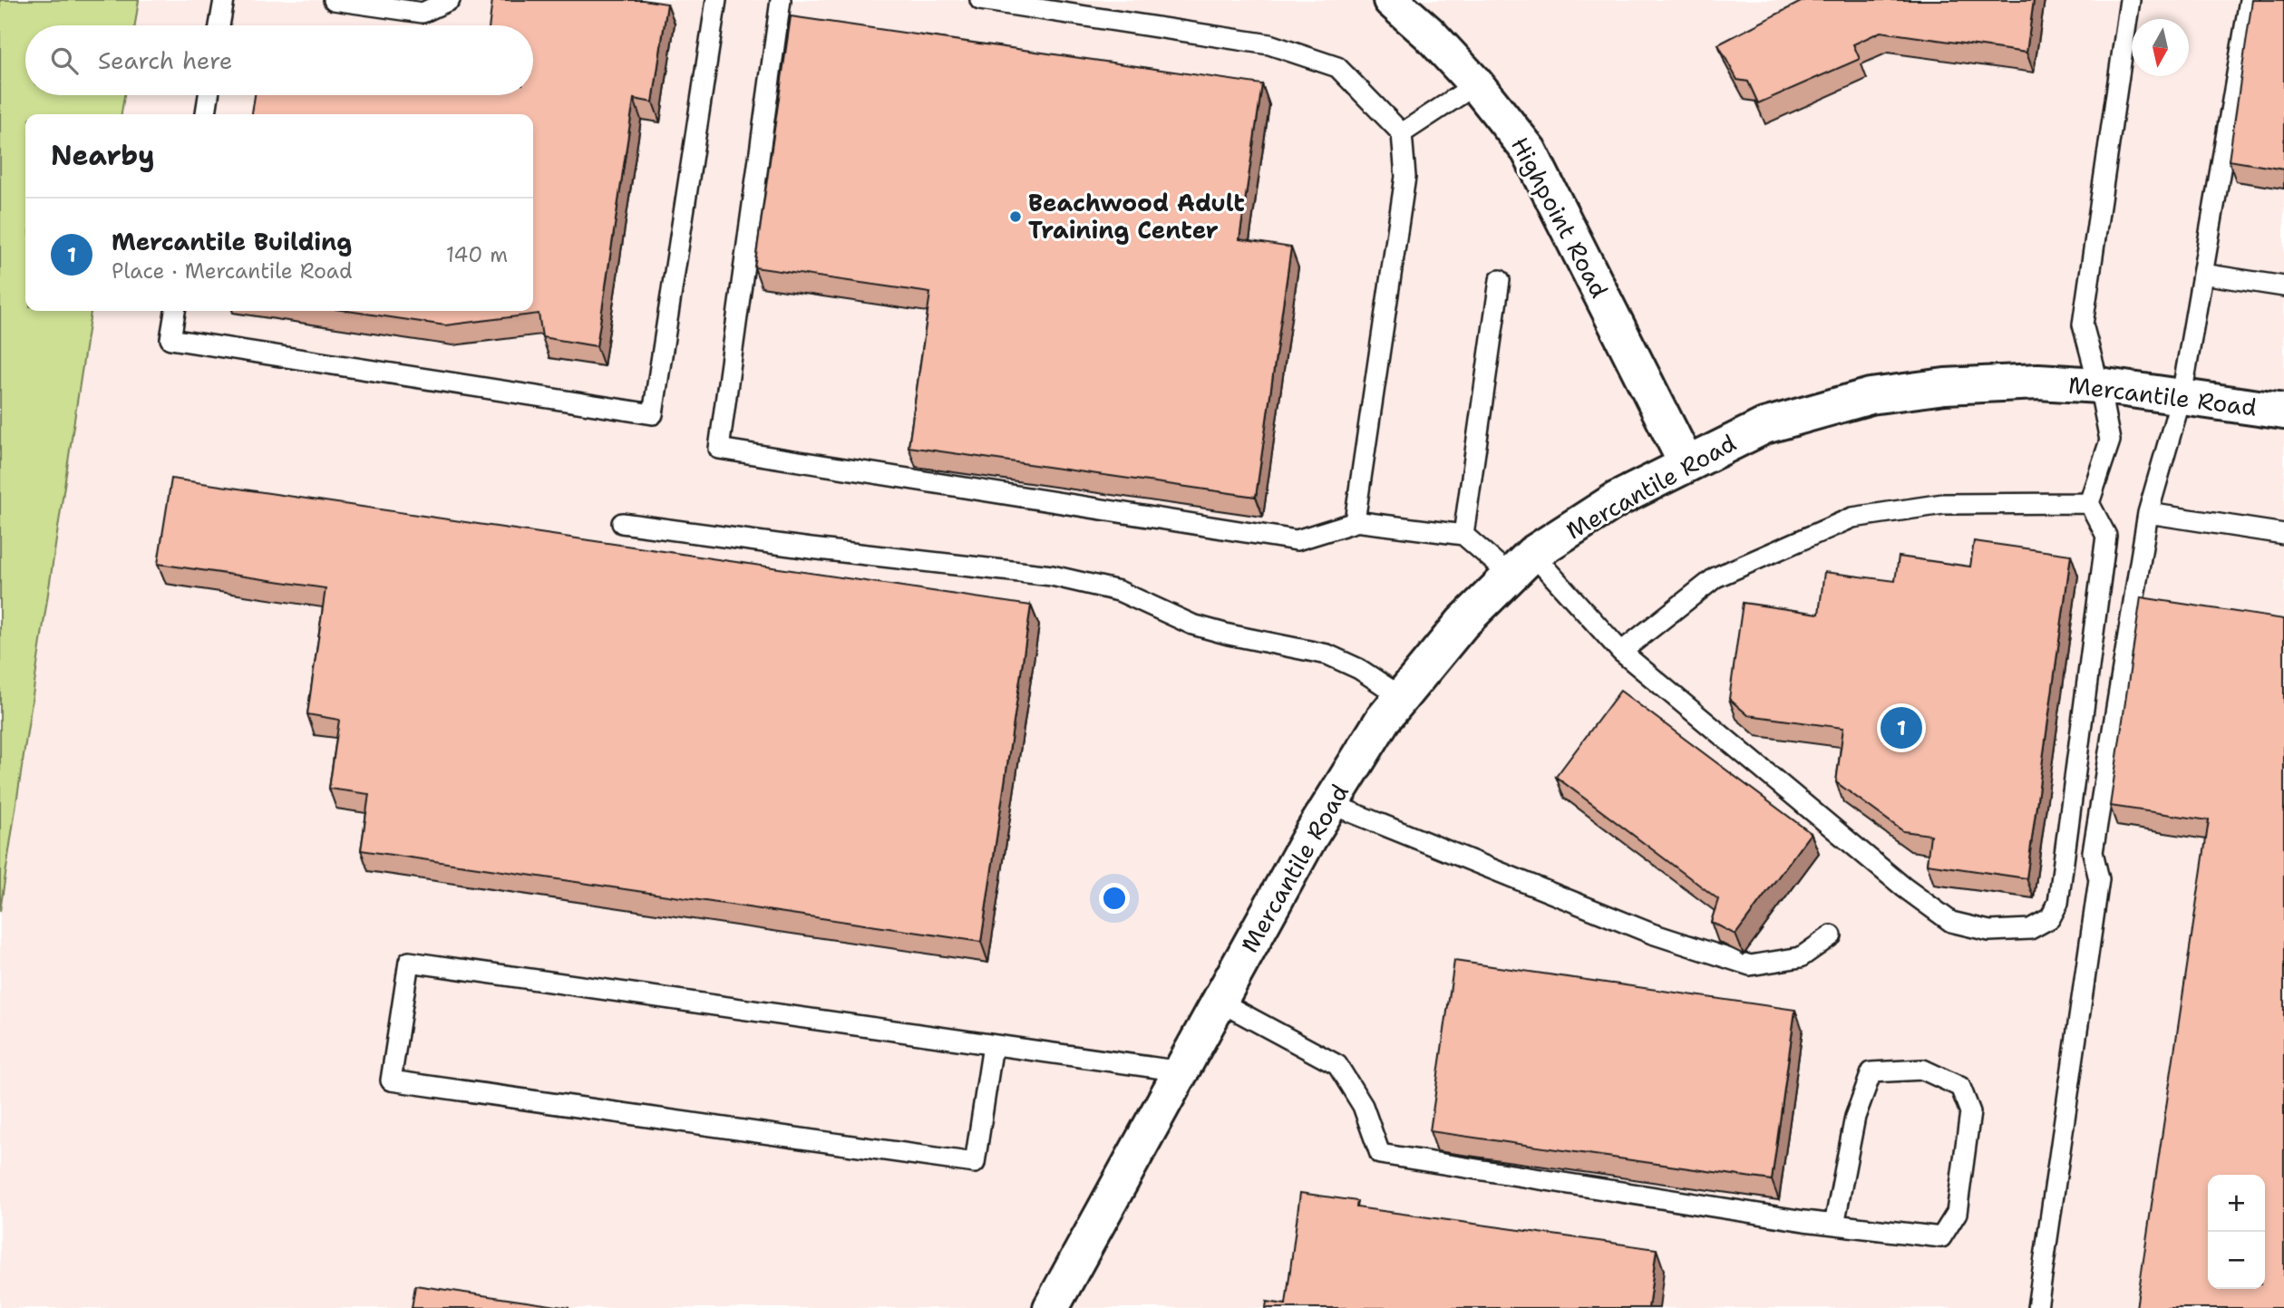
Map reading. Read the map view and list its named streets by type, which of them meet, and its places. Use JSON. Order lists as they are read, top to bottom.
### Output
{
  "streets": {
    "street": ["Highpoint Road", "Mercantile Road"]
  },
  "crossings": [
    ["Highpoint Road", "Mercantile Road"]
  ],
  "places": ["Beachwood Adult Training Center"],
  "north": "bottom",
  "page": {
    "search": "Search here",
    "heading": "Nearby",
    "list": [
      {
        "mark": "1",
        "name": "Mercantile Building",
        "note": "Place · Mercantile Road",
        "value": "140 m"
      }
    ],
    "pins": "1",
    "map_buttons": ["+", "−"]
  }
}
